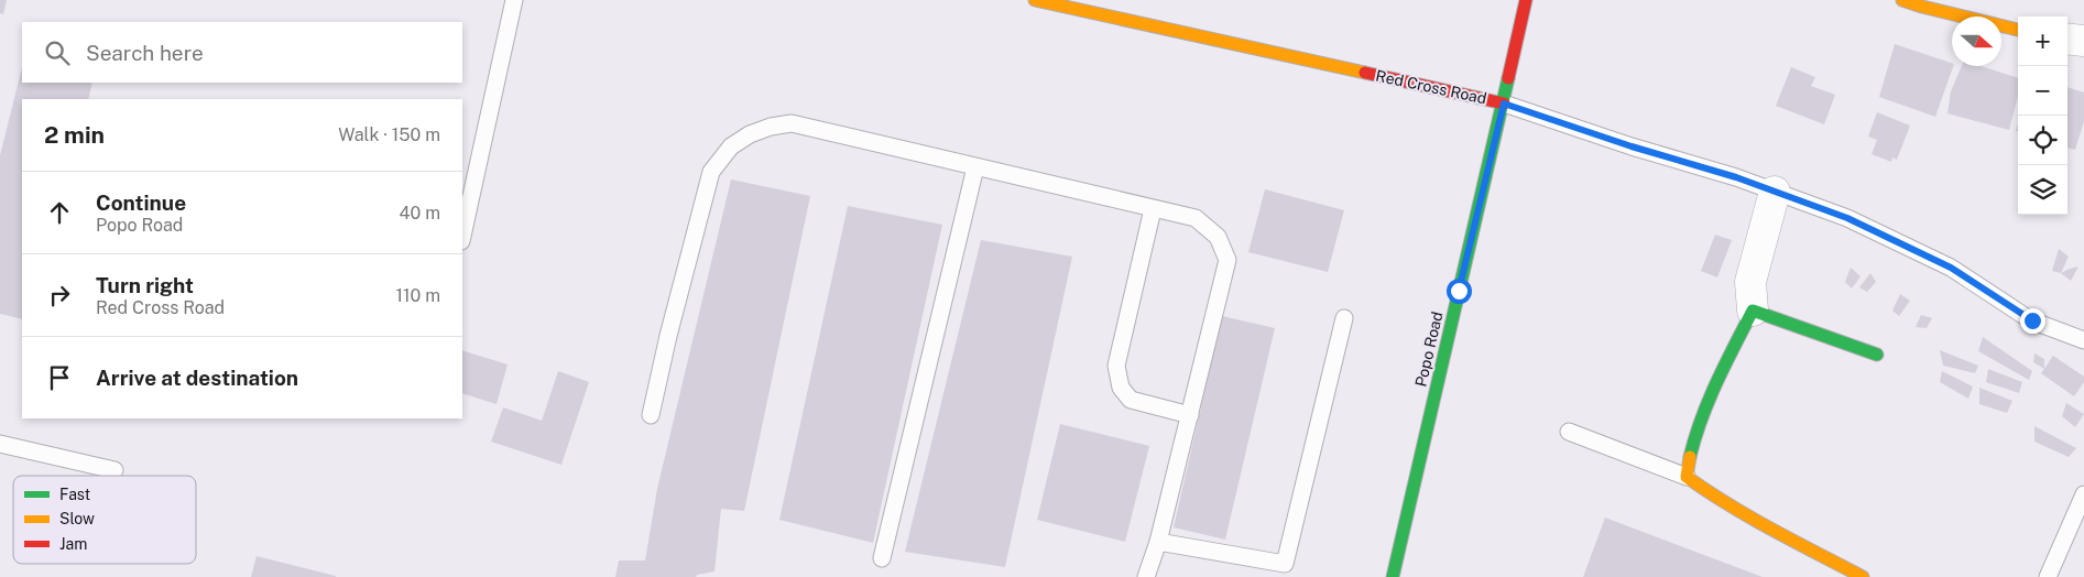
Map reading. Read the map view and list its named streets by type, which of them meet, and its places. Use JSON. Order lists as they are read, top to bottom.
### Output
{
  "streets": {
    "street": ["Red Cross Road", "Popo Road"]
  },
  "crossings": [
    ["Red Cross Road", "Popo Road"]
  ],
  "legend": ["Fast", "Slow", "Jam"],
  "north": "right",
  "page": {
    "map_buttons": ["+", "−"],
    "search": "Search here",
    "heading": ["2 min", "Walk · 150 m"],
    "list": [
      ["Continue", "Popo Road", "40 m"],
      ["Turn right", "Red Cross Road", "110 m"],
      "Arrive at destination"
    ]
  }
}
